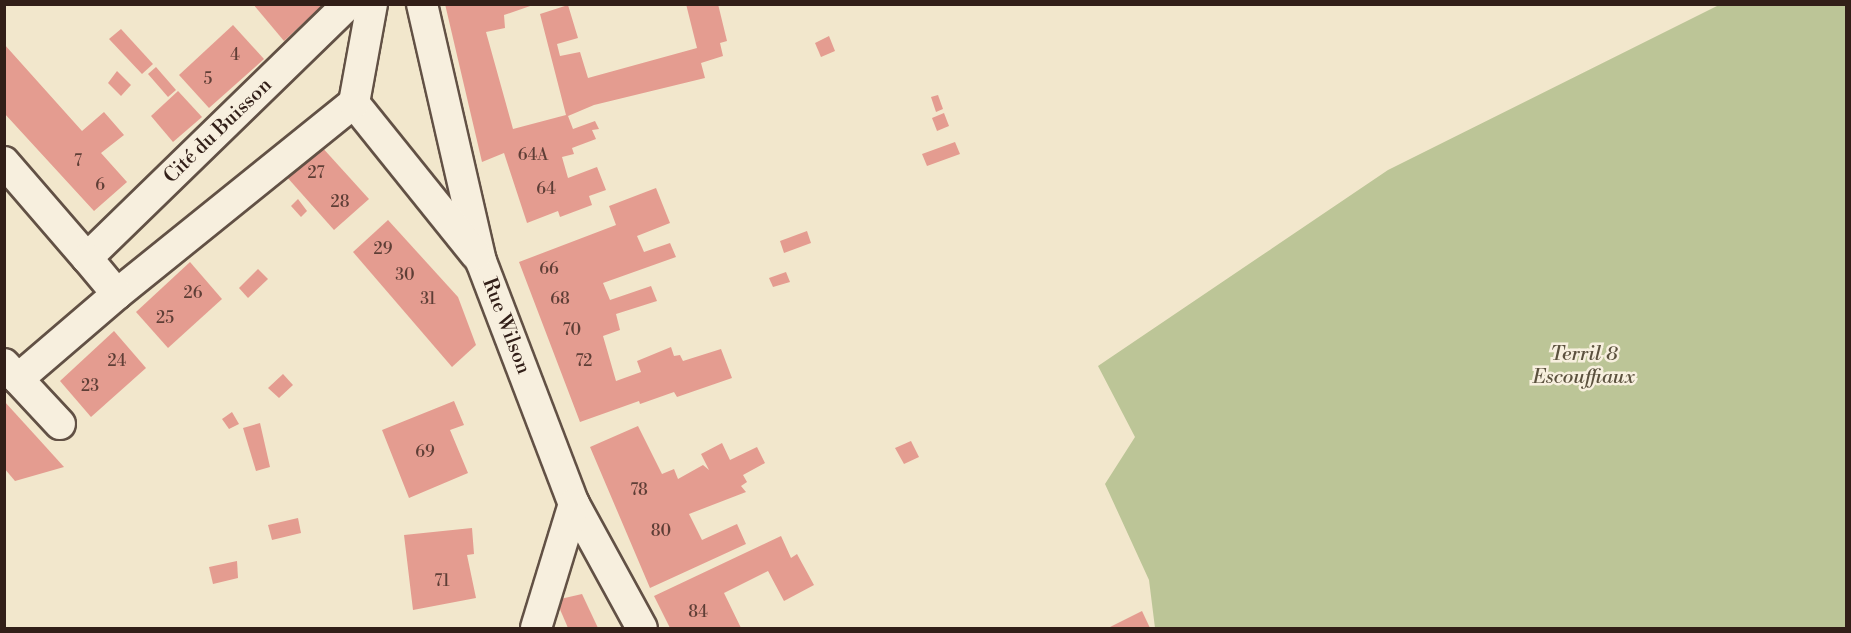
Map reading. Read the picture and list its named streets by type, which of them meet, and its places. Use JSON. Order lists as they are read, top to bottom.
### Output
{
  "streets": {
    "street": ["Cité du Buisson", "Rue Wilson"]
  },
  "parks": ["Terril 8 Escouffiaux"],
  "house_numbers": [
    "4",
    "5",
    "64A",
    "7",
    "27",
    "6",
    "64",
    "28",
    "29",
    "66",
    "30",
    "26",
    "31",
    "68",
    "25",
    "70",
    "24",
    "72",
    "23",
    "69",
    "78",
    "80",
    "71",
    "84"
  ]
}
